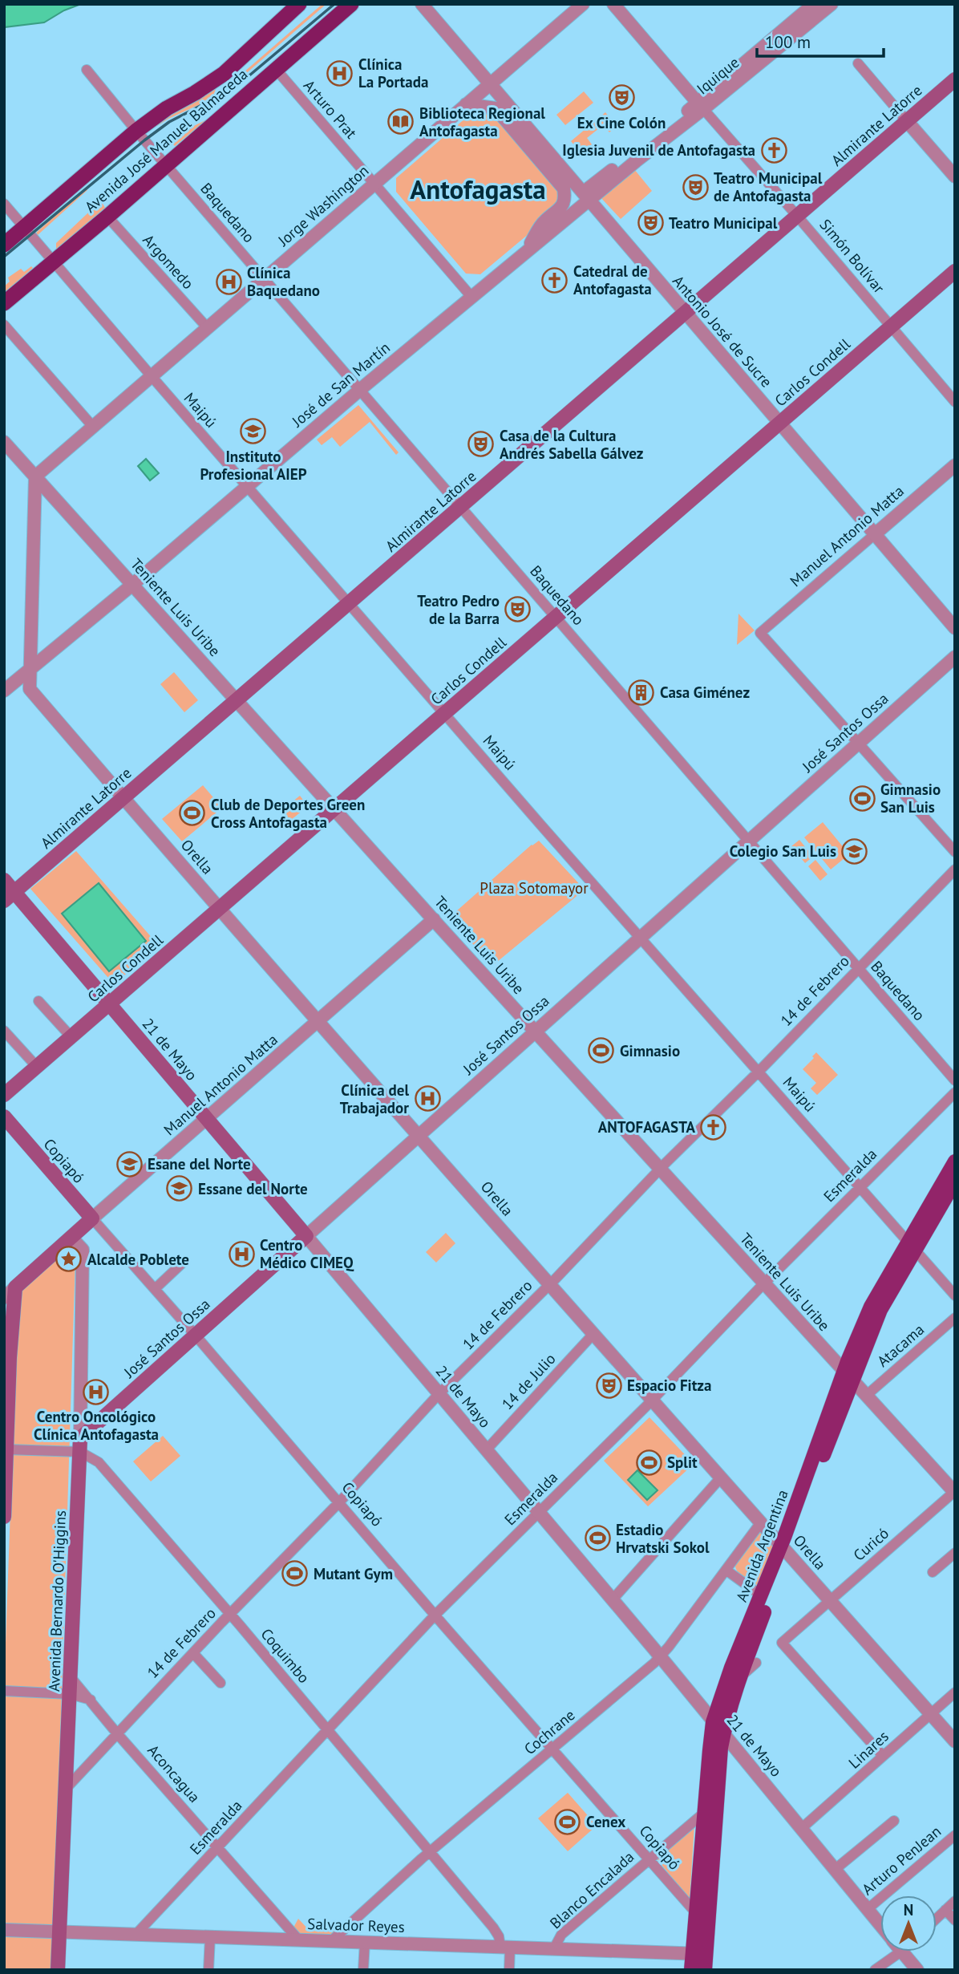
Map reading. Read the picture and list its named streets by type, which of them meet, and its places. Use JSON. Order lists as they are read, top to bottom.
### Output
{
  "streets": {
    "highway": ["Avenida José Manuel Balmaceda"],
    "main road": [
      "Almirante Latorre",
      "Carlos Condell",
      "Manuel Antonio Matta",
      "José Santos Ossa",
      "21 de Mayo",
      "Copiapó",
      "Avenida Argentina",
      "Avenida Bernardo O'Higgins"
    ],
    "street": [
      "Iquique",
      "Arturo Prat",
      "Jorge Washington",
      "Baquedano",
      "Simón Bolívar",
      "Argomedo",
      "Antonio José de Sucre",
      "José de San Martín",
      "Maipú",
      "Teniente Luis Uribe",
      "Orella",
      "14 de Febrero",
      "Esmeralda",
      "Atacama",
      "14 de Julio",
      "Curicó",
      "Coquimbo",
      "Cochrane",
      "Linares",
      "Aconcagua",
      "Arturo PenJean",
      "Blanco Encalada",
      "Salvador Reyes"
    ]
  },
  "crossings": [
    ["Iquique", "Simón Bolívar"],
    ["Iquique", "José de San Martín"],
    ["Arturo Prat", "Avenida José Manuel Balmaceda"],
    ["Arturo Prat", "Jorge Washington"],
    ["Arturo Prat", "José de San Martín"],
    ["Almirante Latorre", "Baquedano"],
    ["Almirante Latorre", "Simón Bolívar"],
    ["Almirante Latorre", "Antonio José de Sucre"],
    ["Almirante Latorre", "Maipú"],
    ["Almirante Latorre", "Teniente Luis Uribe"],
    ["Almirante Latorre", "Orella"],
    ["Almirante Latorre", "21 de Mayo"],
    ["Avenida José Manuel Balmaceda", "Baquedano"],
    ["Avenida José Manuel Balmaceda", "Argomedo"],
    ["Avenida José Manuel Balmaceda", "Maipú"],
    ["Jorge Washington", "Baquedano"],
    ["Jorge Washington", "Argomedo"],
    ["Jorge Washington", "Antonio José de Sucre"],
    ["Jorge Washington", "Maipú"],
    ["Jorge Washington", "Teniente Luis Uribe"],
    ["Jorge Washington", "Orella"],
    ["Baquedano", "Carlos Condell"],
    ["Baquedano", "José de San Martín"],
    ["Baquedano", "José Santos Ossa"],
    ["Baquedano", "14 de Febrero"],
    ["Simón Bolívar", "Carlos Condell"],
    ["Simón Bolívar", "José de San Martín"],
    ["Antonio José de Sucre", "Carlos Condell"],
    ["Antonio José de Sucre", "José de San Martín"],
    ["Antonio José de Sucre", "Manuel Antonio Matta"],
    ["Carlos Condell", "Maipú"],
    ["Carlos Condell", "Teniente Luis Uribe"],
    ["Carlos Condell", "Orella"],
    ["Carlos Condell", "21 de Mayo"],
    ["José de San Martín", "Maipú"],
    ["José de San Martín", "Teniente Luis Uribe"],
    ["José de San Martín", "Orella"],
    ["Maipú", "José Santos Ossa"],
    ["Maipú", "14 de Febrero"],
    ["Maipú", "Esmeralda"],
    ["Maipú", "Avenida Argentina"],
    ["Manuel Antonio Matta", "Teniente Luis Uribe"],
    ["Manuel Antonio Matta", "José Santos Ossa"],
    ["Manuel Antonio Matta", "Orella"],
    ["Manuel Antonio Matta", "21 de Mayo"],
    ["Manuel Antonio Matta", "Copiapó"],
    ["Manuel Antonio Matta", "Avenida Bernardo O'Higgins"],
    ["Teniente Luis Uribe", "José Santos Ossa"],
    ["Teniente Luis Uribe", "Orella"],
    ["Teniente Luis Uribe", "14 de Febrero"],
    ["Teniente Luis Uribe", "Esmeralda"],
    ["Teniente Luis Uribe", "Atacama"],
    ["Teniente Luis Uribe", "Curicó"],
    ["Teniente Luis Uribe", "Avenida Argentina"],
    ["José Santos Ossa", "Orella"],
    ["José Santos Ossa", "21 de Mayo"],
    ["José Santos Ossa", "Copiapó"],
    ["José Santos Ossa", "Avenida Bernardo O'Higgins"],
    ["José Santos Ossa", "Coquimbo"],
    ["Orella", "14 de Febrero"],
    ["Orella", "Esmeralda"],
    ["Orella", "14 de Julio"],
    ["Orella", "Curicó"],
    ["Orella", "Avenida Argentina"],
    ["Orella", "Cochrane"],
    ["Orella", "Linares"],
    ["14 de Febrero", "21 de Mayo"],
    ["14 de Febrero", "Copiapó"],
    ["14 de Febrero", "Avenida Bernardo O'Higgins"],
    ["14 de Febrero", "Coquimbo"],
    ["14 de Febrero", "Aconcagua"],
    ["21 de Mayo", "Esmeralda"],
    ["21 de Mayo", "14 de Julio"],
    ["21 de Mayo", "Avenida Argentina"],
    ["21 de Mayo", "Cochrane"],
    ["21 de Mayo", "Linares"],
    ["21 de Mayo", "Arturo PenJean"],
    ["Copiapó", "Esmeralda"],
    ["Copiapó", "Avenida Argentina"],
    ["Copiapó", "Cochrane"],
    ["Copiapó", "Blanco Encalada"],
    ["Esmeralda", "Coquimbo"],
    ["Esmeralda", "Aconcagua"],
    ["Esmeralda", "Salvador Reyes"],
    ["Curicó", "Linares"],
    ["Avenida Argentina", "Blanco Encalada"],
    ["Avenida Argentina", "Salvador Reyes"],
    ["Avenida Bernardo O'Higgins", "Coquimbo"],
    ["Avenida Bernardo O'Higgins", "Aconcagua"],
    ["Avenida Bernardo O'Higgins", "Salvador Reyes"],
    ["Coquimbo", "Cochrane"],
    ["Coquimbo", "Salvador Reyes"],
    ["Cochrane", "Salvador Reyes"],
    ["Aconcagua", "Salvador Reyes"],
    ["Blanco Encalada", "Salvador Reyes"]
  ],
  "districts": ["Antofagasta"],
  "parks": ["Plaza Sotomayor"],
  "places": {
    "hospital": [
      "Clínica La Portada",
      "Clínica Baquedano",
      "Clínica del Trabajador",
      "Centro Médico CIMEQ",
      "Centro Oncológico Clínica Antofagasta"
    ],
    "theatre": [
      "Ex Cine Colón",
      "Teatro Municipal de Antofagasta",
      "Teatro Municipal",
      "Casa de la Cultura Andrés Sabella Gálvez",
      "Teatro Pedro de la Barra",
      "Espacio Fitza"
    ],
    "library": ["Biblioteca Regional Antofagasta"],
    "church": ["Iglesia Juvenil de Antofagasta", "Catedral de Antofagasta", "ANTOFAGASTA"],
    "school or university": [
      "Instituto Profesional AIEP",
      "Colegio San Luis",
      "Esane del Norte",
      "Essane del Norte"
    ],
    "building": ["Casa Giménez"],
    "sports": [
      "Gimnasio San Luis",
      "Club de Deportes Green Cross Antofagasta",
      "Gimnasio",
      "Split",
      "Estadio Hrvatski Sokol",
      "Mutant Gym",
      "Cenex"
    ],
    "place": ["Alcalde Poblete"]
  },
  "scale_bar": "100 m",
  "north": "top"
}
